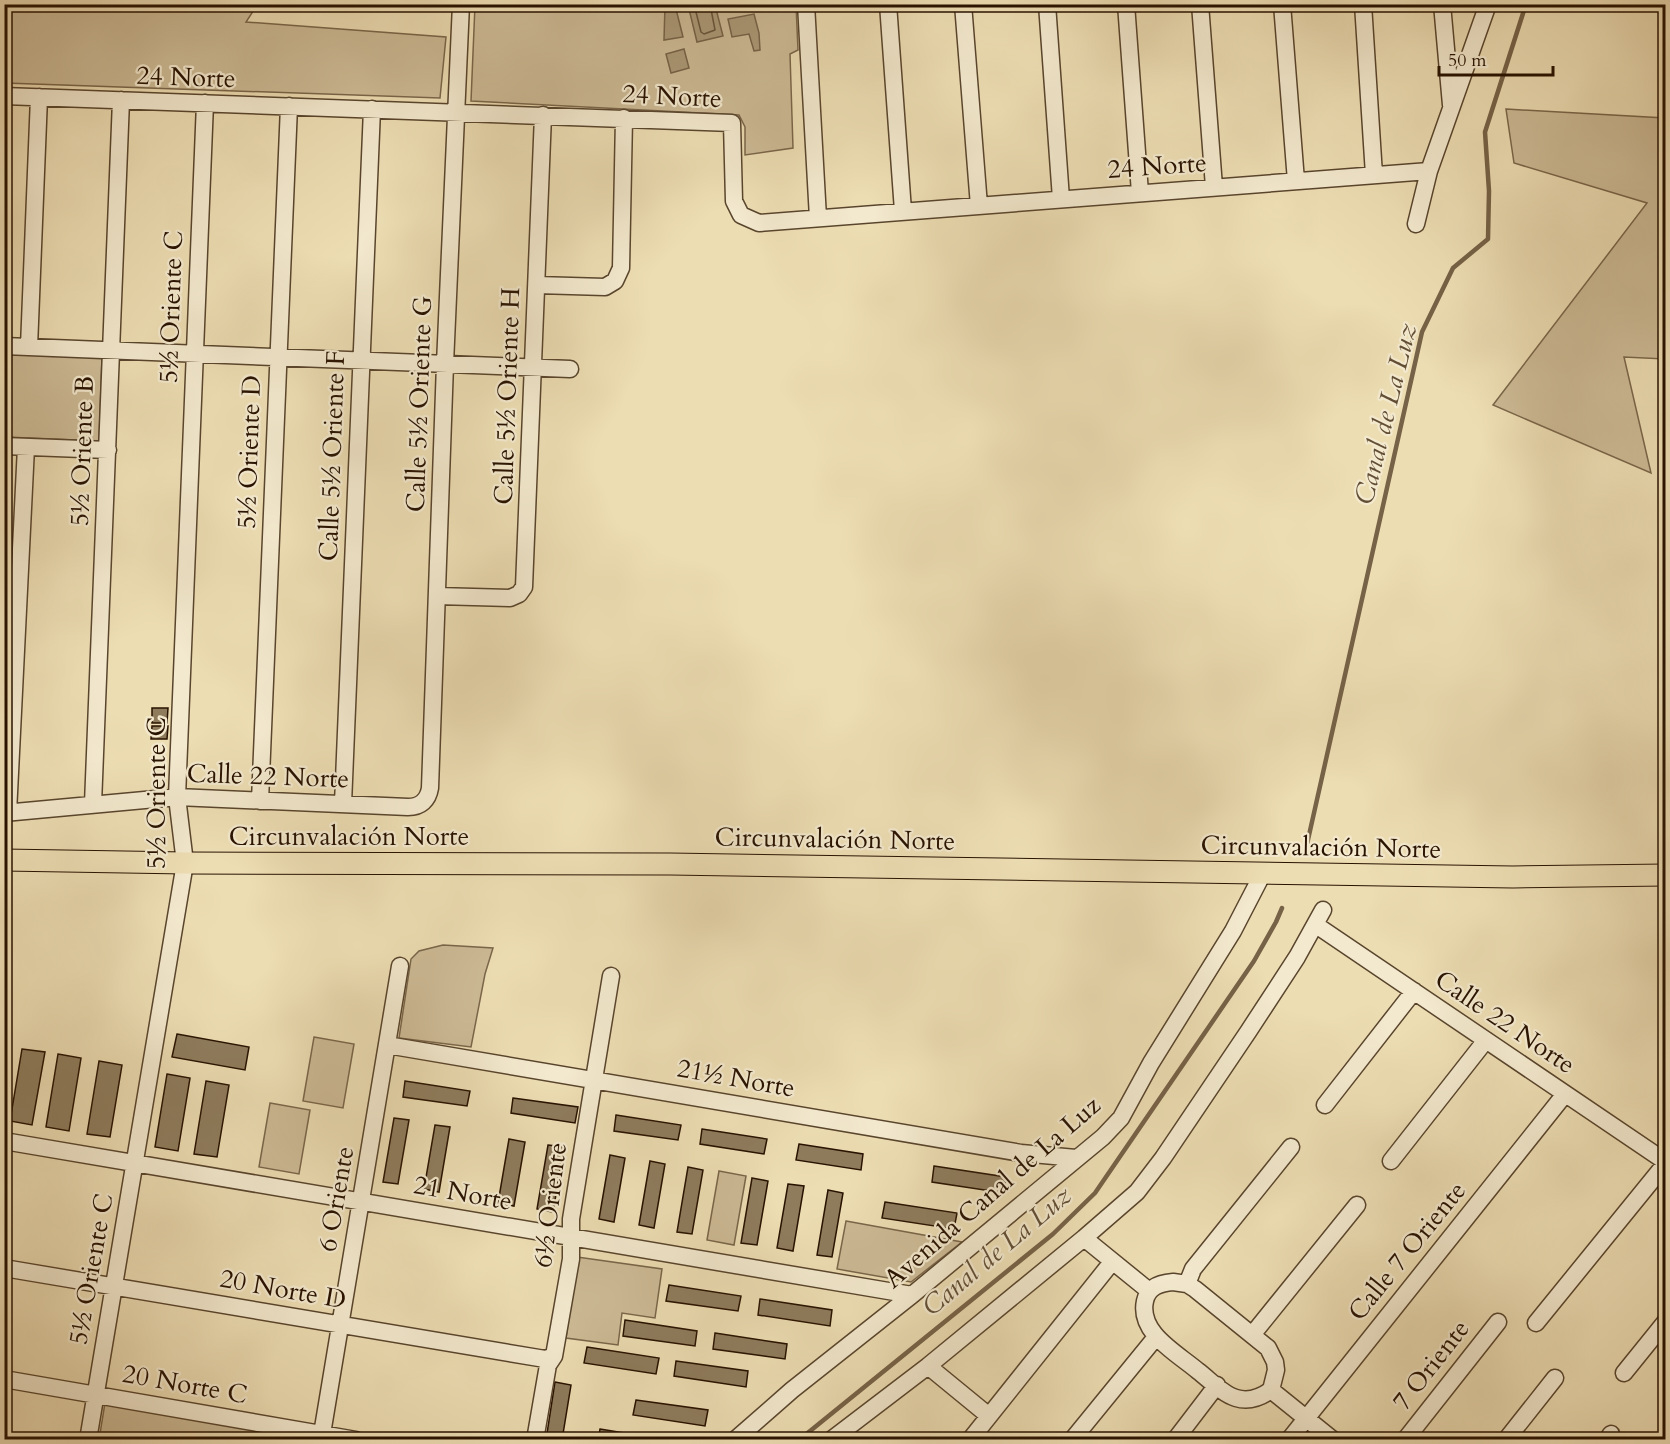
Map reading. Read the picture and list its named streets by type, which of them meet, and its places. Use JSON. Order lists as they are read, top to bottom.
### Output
{
  "streets": {
    "main road": ["Circunvalación Norte"],
    "street": [
      "24 Norte",
      "5½ Oriente C",
      "Calle 5½ Oriente H",
      "Calle 5½ Oriente G",
      "5½ Oriente B",
      "5½ Oriente D",
      "Calle 5½ Oriente F",
      "Calle 22 Norte",
      "21½ Norte",
      "Avenida Canal de La Luz",
      "21 Norte",
      "6 Oriente",
      "6½ Oriente",
      "Calle 7 Oriente",
      "20 Norte D",
      "7 Oriente",
      "20 Norte C"
    ]
  },
  "crossings": [
    ["24 Norte", "5½ Oriente C"],
    ["24 Norte", "Calle 5½ Oriente H"],
    ["24 Norte", "Calle 5½ Oriente G"],
    ["24 Norte", "5½ Oriente B"],
    ["24 Norte", "5½ Oriente D"],
    ["24 Norte", "Calle 5½ Oriente F"],
    ["5½ Oriente C", "Calle 22 Norte"],
    ["5½ Oriente C", "Circunvalación Norte"],
    ["5½ Oriente C", "21 Norte"],
    ["5½ Oriente C", "20 Norte D"],
    ["5½ Oriente C", "20 Norte C"],
    ["Calle 5½ Oriente H", "Calle 5½ Oriente G"],
    ["Calle 5½ Oriente G", "Calle 22 Norte"],
    ["5½ Oriente B", "Calle 22 Norte"],
    ["5½ Oriente D", "Calle 22 Norte"],
    ["Calle 5½ Oriente F", "Calle 22 Norte"],
    ["Calle 22 Norte", "Calle 7 Oriente"],
    ["Circunvalación Norte", "Avenida Canal de La Luz"],
    ["21½ Norte", "Avenida Canal de La Luz"],
    ["21½ Norte", "6 Oriente"],
    ["21½ Norte", "6½ Oriente"],
    ["Avenida Canal de La Luz", "21 Norte"],
    ["21 Norte", "6 Oriente"],
    ["21 Norte", "6½ Oriente"],
    ["6 Oriente", "20 Norte D"],
    ["6 Oriente", "20 Norte C"],
    ["6½ Oriente", "20 Norte D"]
  ],
  "water": ["Canal de La Luz"],
  "scale_bar": "50 m"
}
